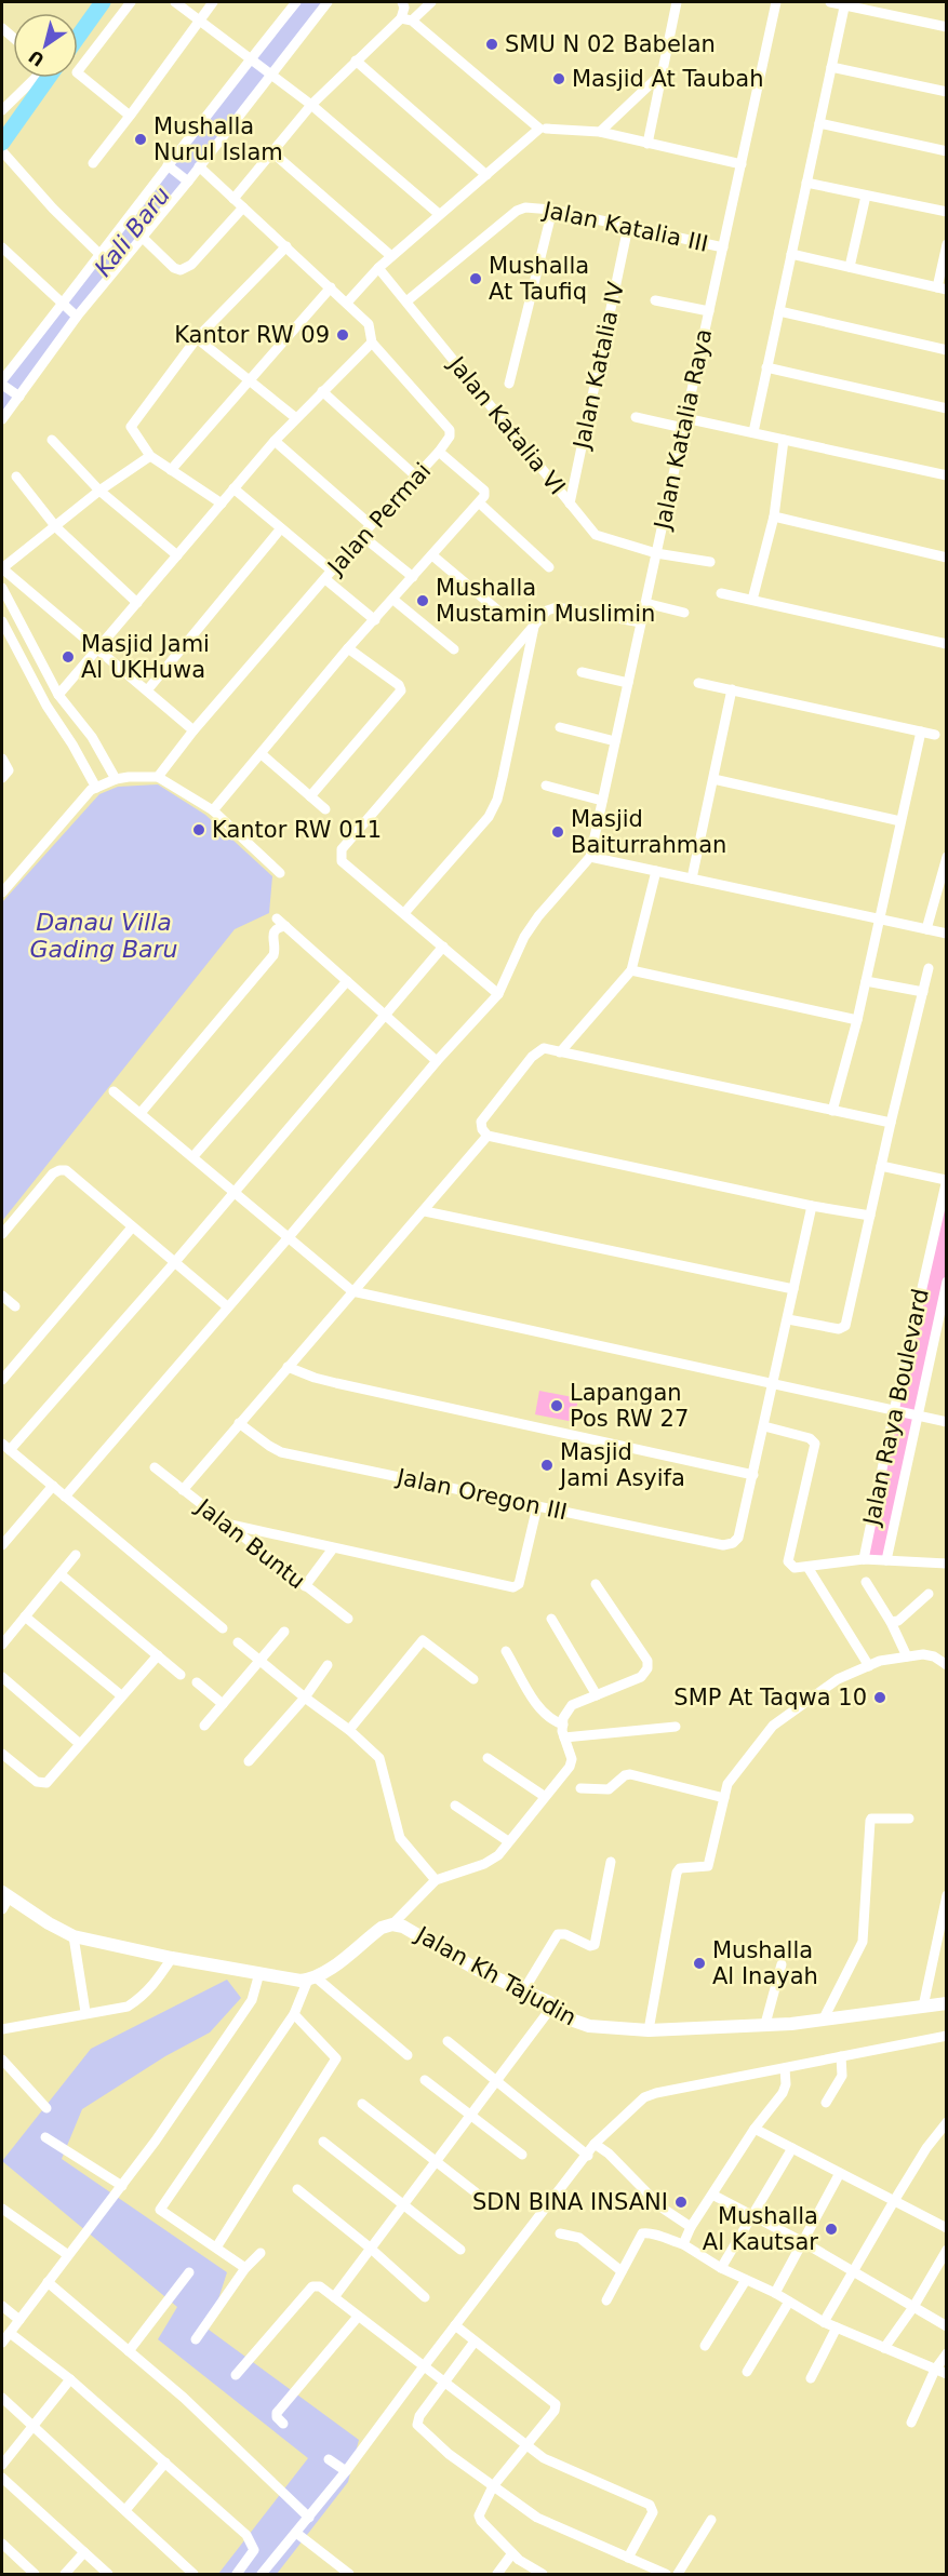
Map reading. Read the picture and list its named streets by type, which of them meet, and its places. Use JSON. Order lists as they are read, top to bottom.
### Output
{
  "streets": {
    "street": [
      "Jalan Katalia III",
      "Jalan Katalia IV",
      "Jalan Katalia VI",
      "Jalan Katalia Raya",
      "Jalan Permai",
      "Jalan Raya Boulevard",
      "Jalan Oregon III",
      "Jalan Buntu",
      "Jalan Kh Tajudin"
    ]
  },
  "crossings": [
    ["Jalan Katalia III", "Jalan Katalia IV"],
    ["Jalan Katalia III", "Jalan Katalia VI"],
    ["Jalan Katalia III", "Jalan Katalia Raya"],
    ["Jalan Katalia IV", "Jalan Katalia VI"],
    ["Jalan Katalia VI", "Jalan Katalia Raya"]
  ],
  "water": ["Kali Baru", "Danau Villa Gading Baru"],
  "places": [
    "SMU N 02 Babelan",
    "Masjid At Taubah",
    "Mushalla Nurul Islam",
    "Mushalla At Taufiq",
    "Kantor RW 09",
    "Mushalla Mustamin Muslimin",
    "Masjid Jami Al UKHuwa",
    "Kantor RW 011",
    "Masjid Baiturrahman",
    "Lapangan Pos RW 27",
    "Masjid Jami Asyifa",
    "SMP At Taqwa 10",
    "Mushalla Al Inayah",
    "SDN BINA INSANI",
    "Mushalla Al Kautsar"
  ],
  "north": "bottom left"
}
